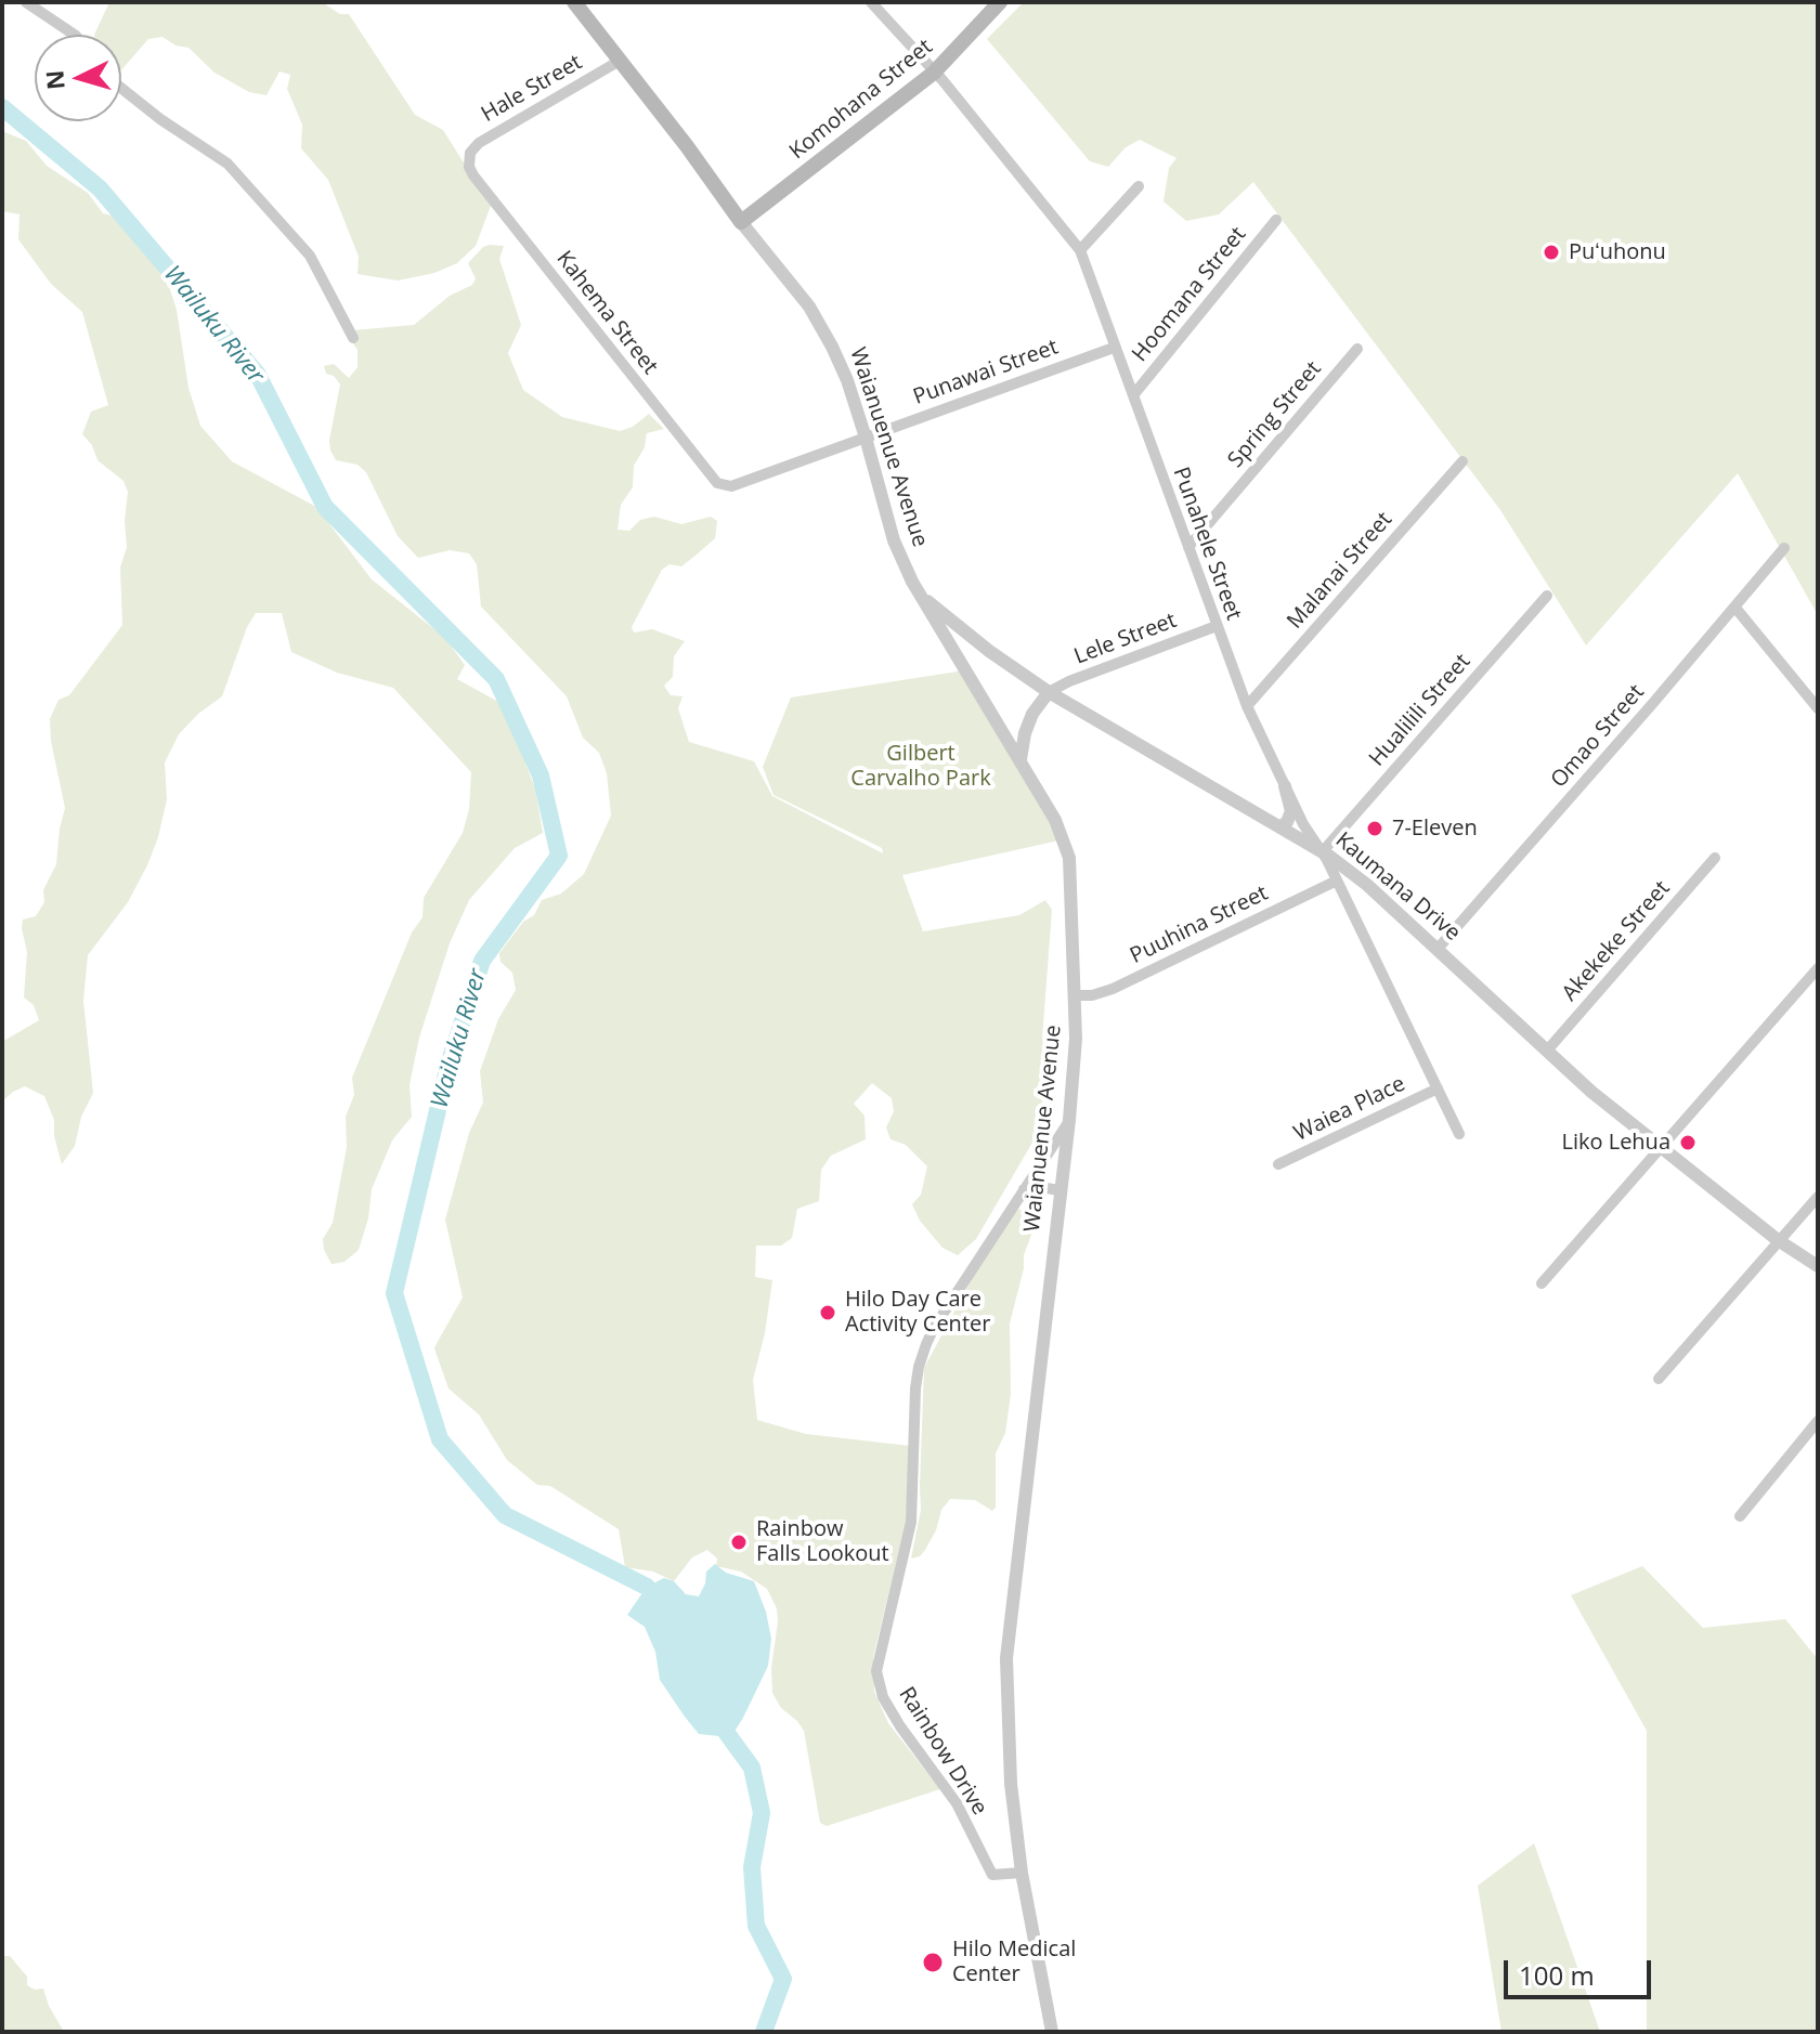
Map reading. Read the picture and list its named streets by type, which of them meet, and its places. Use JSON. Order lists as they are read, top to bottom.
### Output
{
  "streets": {
    "main road": ["Komohana Street", "Waianuenue Avenue"],
    "street": [
      "Hale Street",
      "Hoomana Street",
      "Kahema Street",
      "Punawai Street",
      "Spring Street",
      "Punahele Street",
      "Malanai Street",
      "Lele Street",
      "Hualilili Street",
      "Omao Street",
      "Kaumana Drive",
      "Puuhina Street",
      "Akekeke Street",
      "Waiea Place",
      "Rainbow Drive"
    ]
  },
  "crossings": [
    ["Hale Street", "Kahema Street"],
    ["Hale Street", "Waianuenue Avenue"],
    ["Komohana Street", "Waianuenue Avenue"],
    ["Komohana Street", "Punahele Street"],
    ["Hoomana Street", "Punahele Street"],
    ["Kahema Street", "Punawai Street"],
    ["Punawai Street", "Waianuenue Avenue"],
    ["Punawai Street", "Punahele Street"],
    ["Spring Street", "Punahele Street"],
    ["Waianuenue Avenue", "Kaumana Drive"],
    ["Waianuenue Avenue", "Puuhina Street"],
    ["Waianuenue Avenue", "Rainbow Drive"],
    ["Punahele Street", "Malanai Street"],
    ["Punahele Street", "Lele Street"],
    ["Punahele Street", "Hualilili Street"],
    ["Punahele Street", "Kaumana Drive"],
    ["Punahele Street", "Puuhina Street"],
    ["Punahele Street", "Waiea Place"],
    ["Lele Street", "Kaumana Drive"],
    ["Hualilili Street", "Kaumana Drive"],
    ["Omao Street", "Kaumana Drive"],
    ["Kaumana Drive", "Akekeke Street"]
  ],
  "water": ["Wailuku River"],
  "parks": ["Gilbert Carvalho Park"],
  "places": [
    "Puʻuhonu",
    "7-Eleven",
    "Liko Lehua",
    "Hilo Day Care Activity Center",
    "Rainbow Falls Lookout",
    "Hilo Medical Center"
  ],
  "scale_bar": "100 m",
  "north": "left"
}
